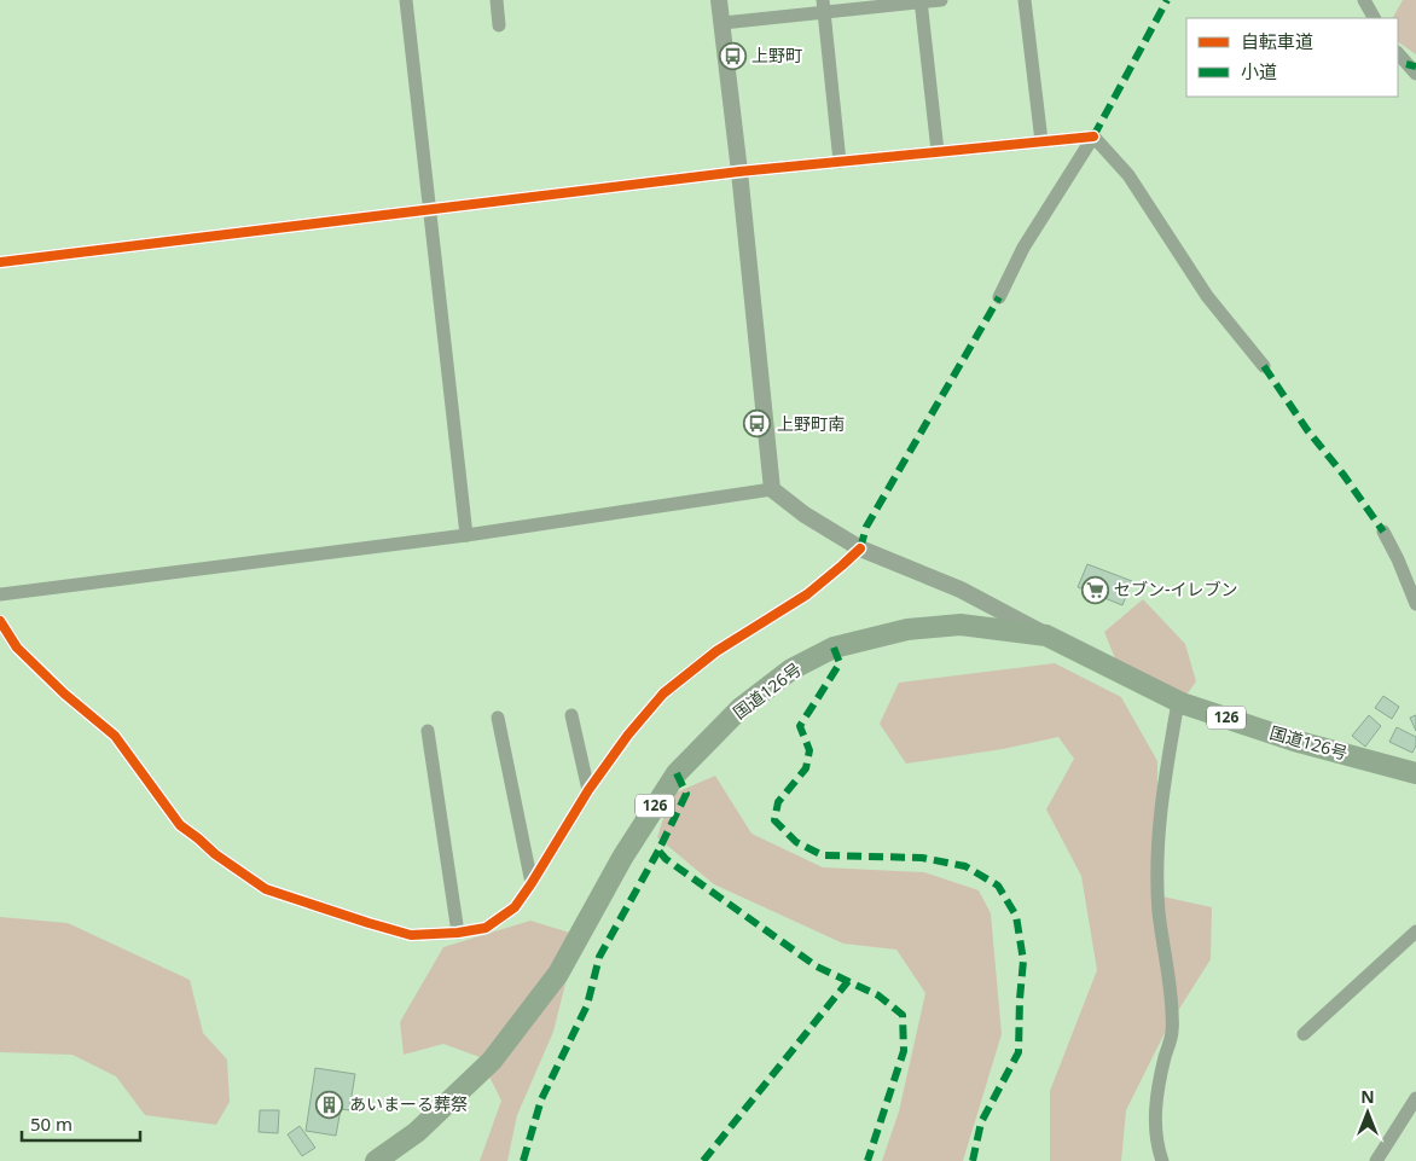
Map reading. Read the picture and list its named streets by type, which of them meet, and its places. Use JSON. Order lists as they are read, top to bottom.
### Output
{
  "streets": {
    "highway": ["国道126号", "126"]
  },
  "places": {
    "bus stop": ["上野町", "上野町南"],
    "supermarket": ["セブン-イレブン"],
    "building": ["あいまーる葬祭"]
  },
  "legend": ["自転車道", "小道"],
  "scale_bar": "50 m",
  "north": "top"
}
